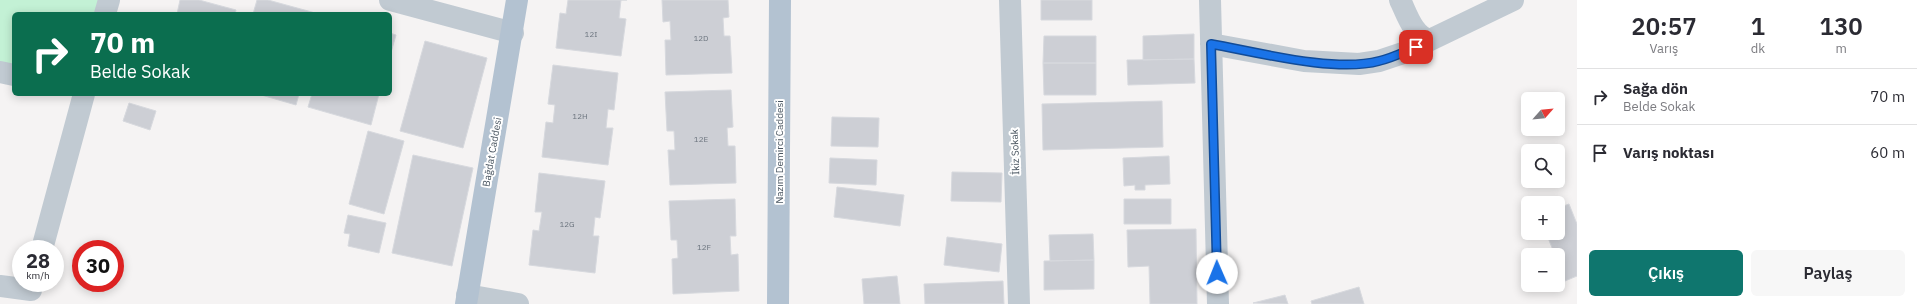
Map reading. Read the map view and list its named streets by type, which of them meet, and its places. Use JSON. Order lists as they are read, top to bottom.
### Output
{
  "streets": {
    "main road": ["Bağdat Caddesi", "Nazım Demirci Caddesi"],
    "street": ["İkiz Sokak"]
  },
  "house_numbers": [
    "12I",
    "12D",
    "12H",
    "12E",
    "12G",
    "12F"
  ],
  "north": "top right",
  "page": {
    "eta": [
      "20:57",
      "Varış",
      "1",
      "dk",
      "130",
      "m"
    ],
    "turn": ["70 m", "Belde Sokak"],
    "list": [
      {
        "name": "Sağa dön",
        "note": "Belde Sokak",
        "value": "70 m"
      },
      {
        "name": "Varış noktası",
        "value": "60 m"
      }
    ],
    "map_buttons": ["+", "−"],
    "speed": "28 km/h",
    "limit": "30",
    "buttons": ["Çıkış", "Paylaş"]
  }
}
